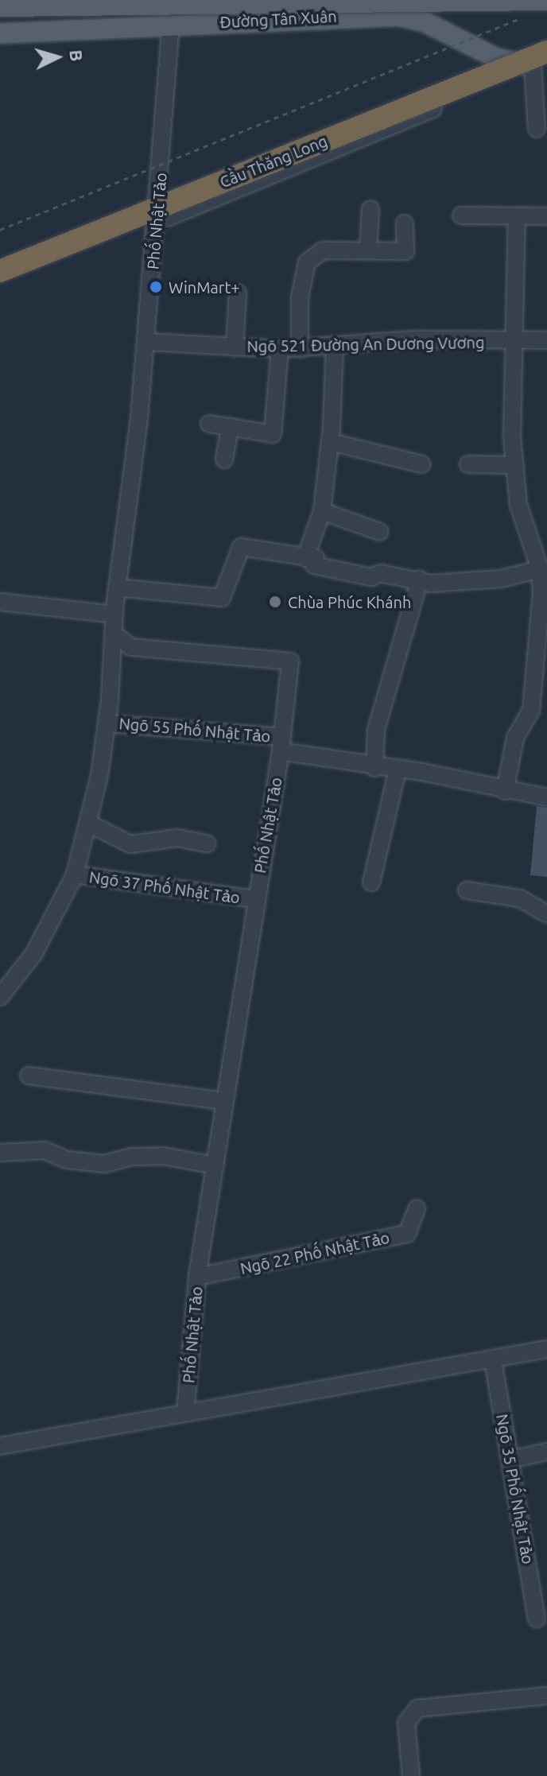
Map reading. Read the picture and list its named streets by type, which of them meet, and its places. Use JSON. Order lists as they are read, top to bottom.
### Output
{
  "streets": {
    "highway": ["Cầu Thăng Long"],
    "main road": ["Đường Tân Xuân"],
    "street": [
      "Phố Nhật Tảo",
      "Ngõ 521 Đường An Dương Vương",
      "Ngõ 55 Phố Nhật Tảo",
      "Ngõ 37 Phố Nhật Tảo",
      "Ngõ 22 Phố Nhật Tảo",
      "Ngõ 35 Phố Nhật Tảo"
    ]
  },
  "crossings": [
    ["Đường Tân Xuân", "Cầu Thăng Long"],
    ["Đường Tân Xuân", "Phố Nhật Tảo"],
    ["Phố Nhật Tảo", "Ngõ 521 Đường An Dương Vương"],
    ["Phố Nhật Tảo", "Ngõ 55 Phố Nhật Tảo"],
    ["Phố Nhật Tảo", "Ngõ 37 Phố Nhật Tảo"],
    ["Phố Nhật Tảo", "Ngõ 22 Phố Nhật Tảo"]
  ],
  "places": ["WinMart+", "Chùa Phúc Khánh"],
  "north": "right"
}
